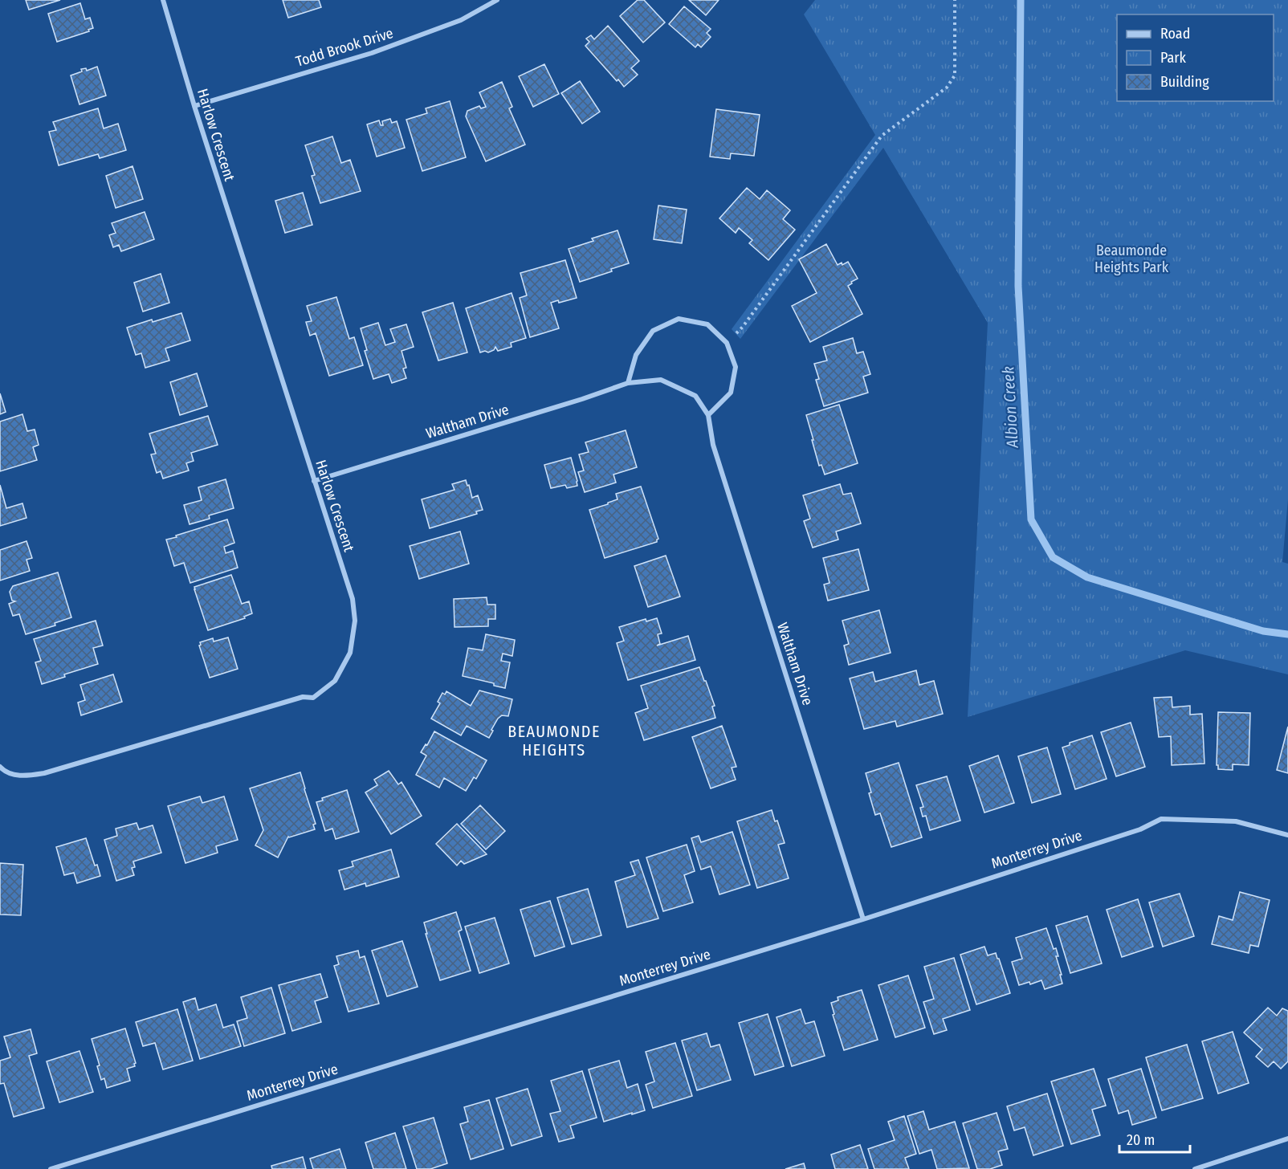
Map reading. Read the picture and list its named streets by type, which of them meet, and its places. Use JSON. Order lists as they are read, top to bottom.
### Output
{
  "streets": {
    "street": [
      "Todd Brook Drive",
      "Harlow Crescent",
      "Waltham Drive",
      "Monterrey Drive"
    ]
  },
  "crossings": [
    ["Todd Brook Drive", "Harlow Crescent"],
    ["Harlow Crescent", "Waltham Drive"],
    ["Waltham Drive", "Monterrey Drive"]
  ],
  "districts": ["BEAUMONDE HEIGHTS"],
  "water": ["Albion Creek"],
  "parks": ["Beaumonde Heights Park"],
  "legend": ["Road", "Park", "Building"],
  "scale_bar": "20 m"
}
